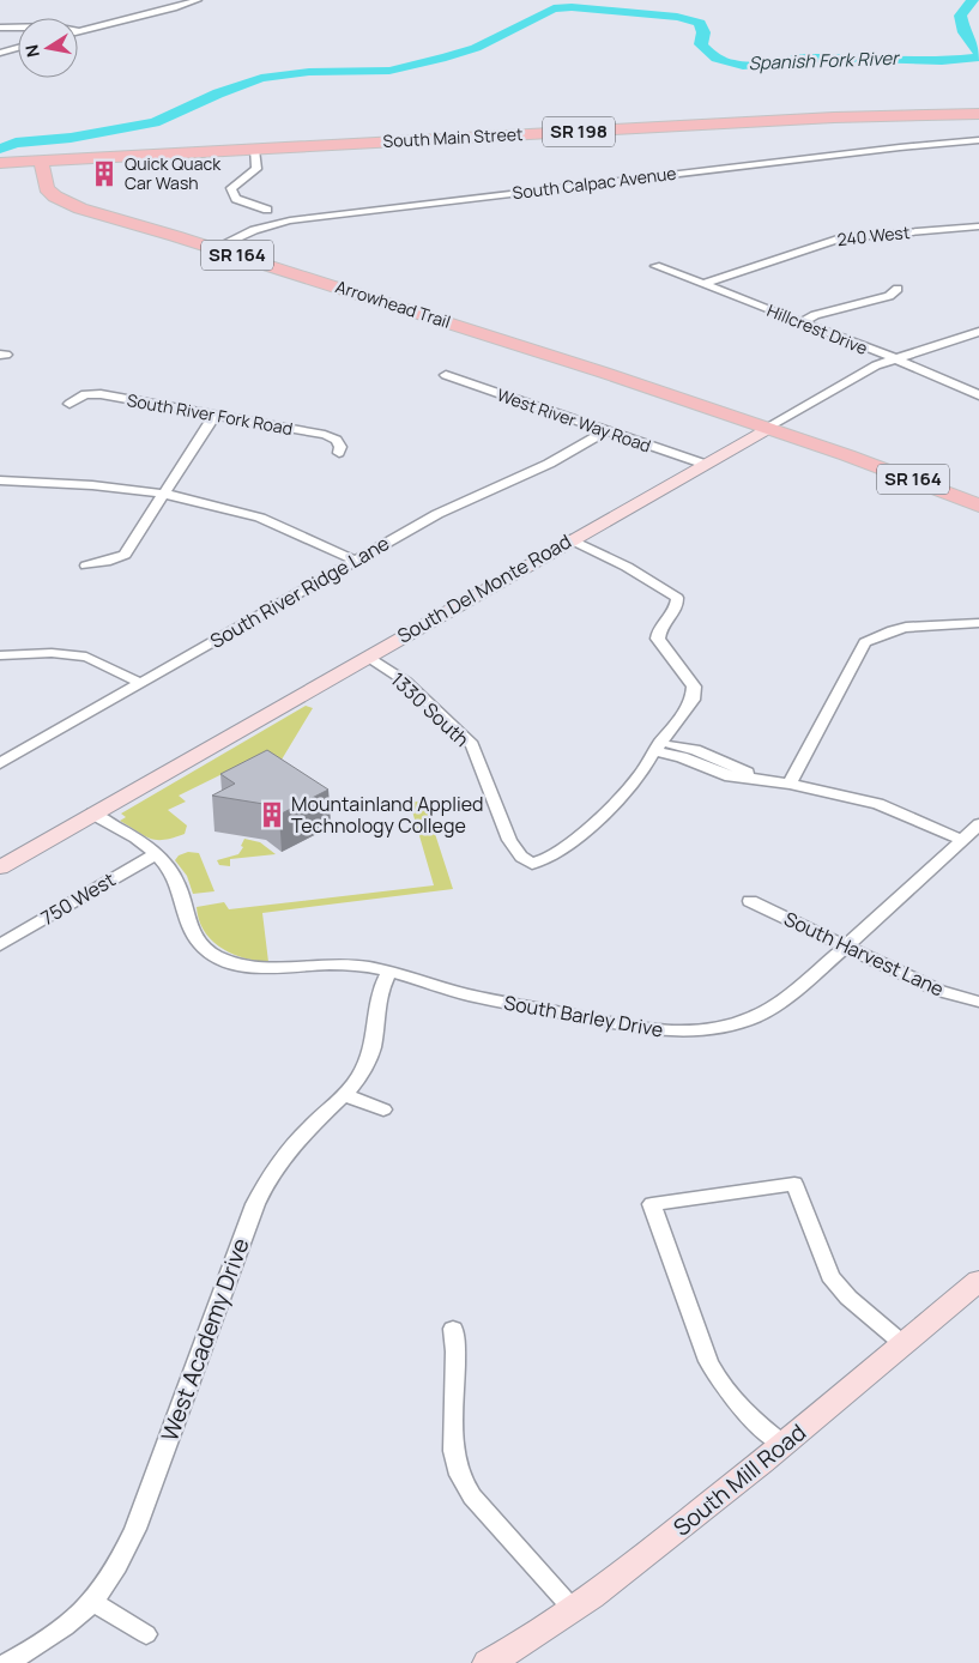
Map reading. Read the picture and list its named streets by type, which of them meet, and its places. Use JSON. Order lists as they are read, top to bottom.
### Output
{
  "streets": {
    "main road": [
      "SR 198",
      "South Main Street",
      "SR 164",
      "Arrowhead Trail"
    ],
    "street": [
      "South Calpac Avenue",
      "240 West",
      "Hillcrest Drive",
      "South River Fork Road",
      "West River Way Road",
      "South Del Monte Road",
      "South River Ridge Lane",
      "1330 South",
      "750 West",
      "South Harvest Lane",
      "South Barley Drive",
      "West Academy Drive",
      "South Mill Road"
    ]
  },
  "crossings": [
    ["South Main Street", "Arrowhead Trail"],
    ["South Calpac Avenue", "Arrowhead Trail"],
    ["240 West", "Hillcrest Drive"],
    ["SR 164", "Arrowhead Trail"],
    ["SR 164", "South Del Monte Road"],
    ["Arrowhead Trail", "South Del Monte Road"],
    ["Hillcrest Drive", "South Del Monte Road"],
    ["West River Way Road", "South Del Monte Road"],
    ["West River Way Road", "South River Ridge Lane"],
    ["South Del Monte Road", "1330 South"],
    ["South Del Monte Road", "South Barley Drive"],
    ["750 West", "South Barley Drive"],
    ["South Harvest Lane", "South Barley Drive"],
    ["South Barley Drive", "West Academy Drive"]
  ],
  "water": ["Spanish Fork River"],
  "places": {
    "building": ["Quick Quack Car Wash", "Mountainland Applied Technology College"]
  },
  "north": "left"
}
